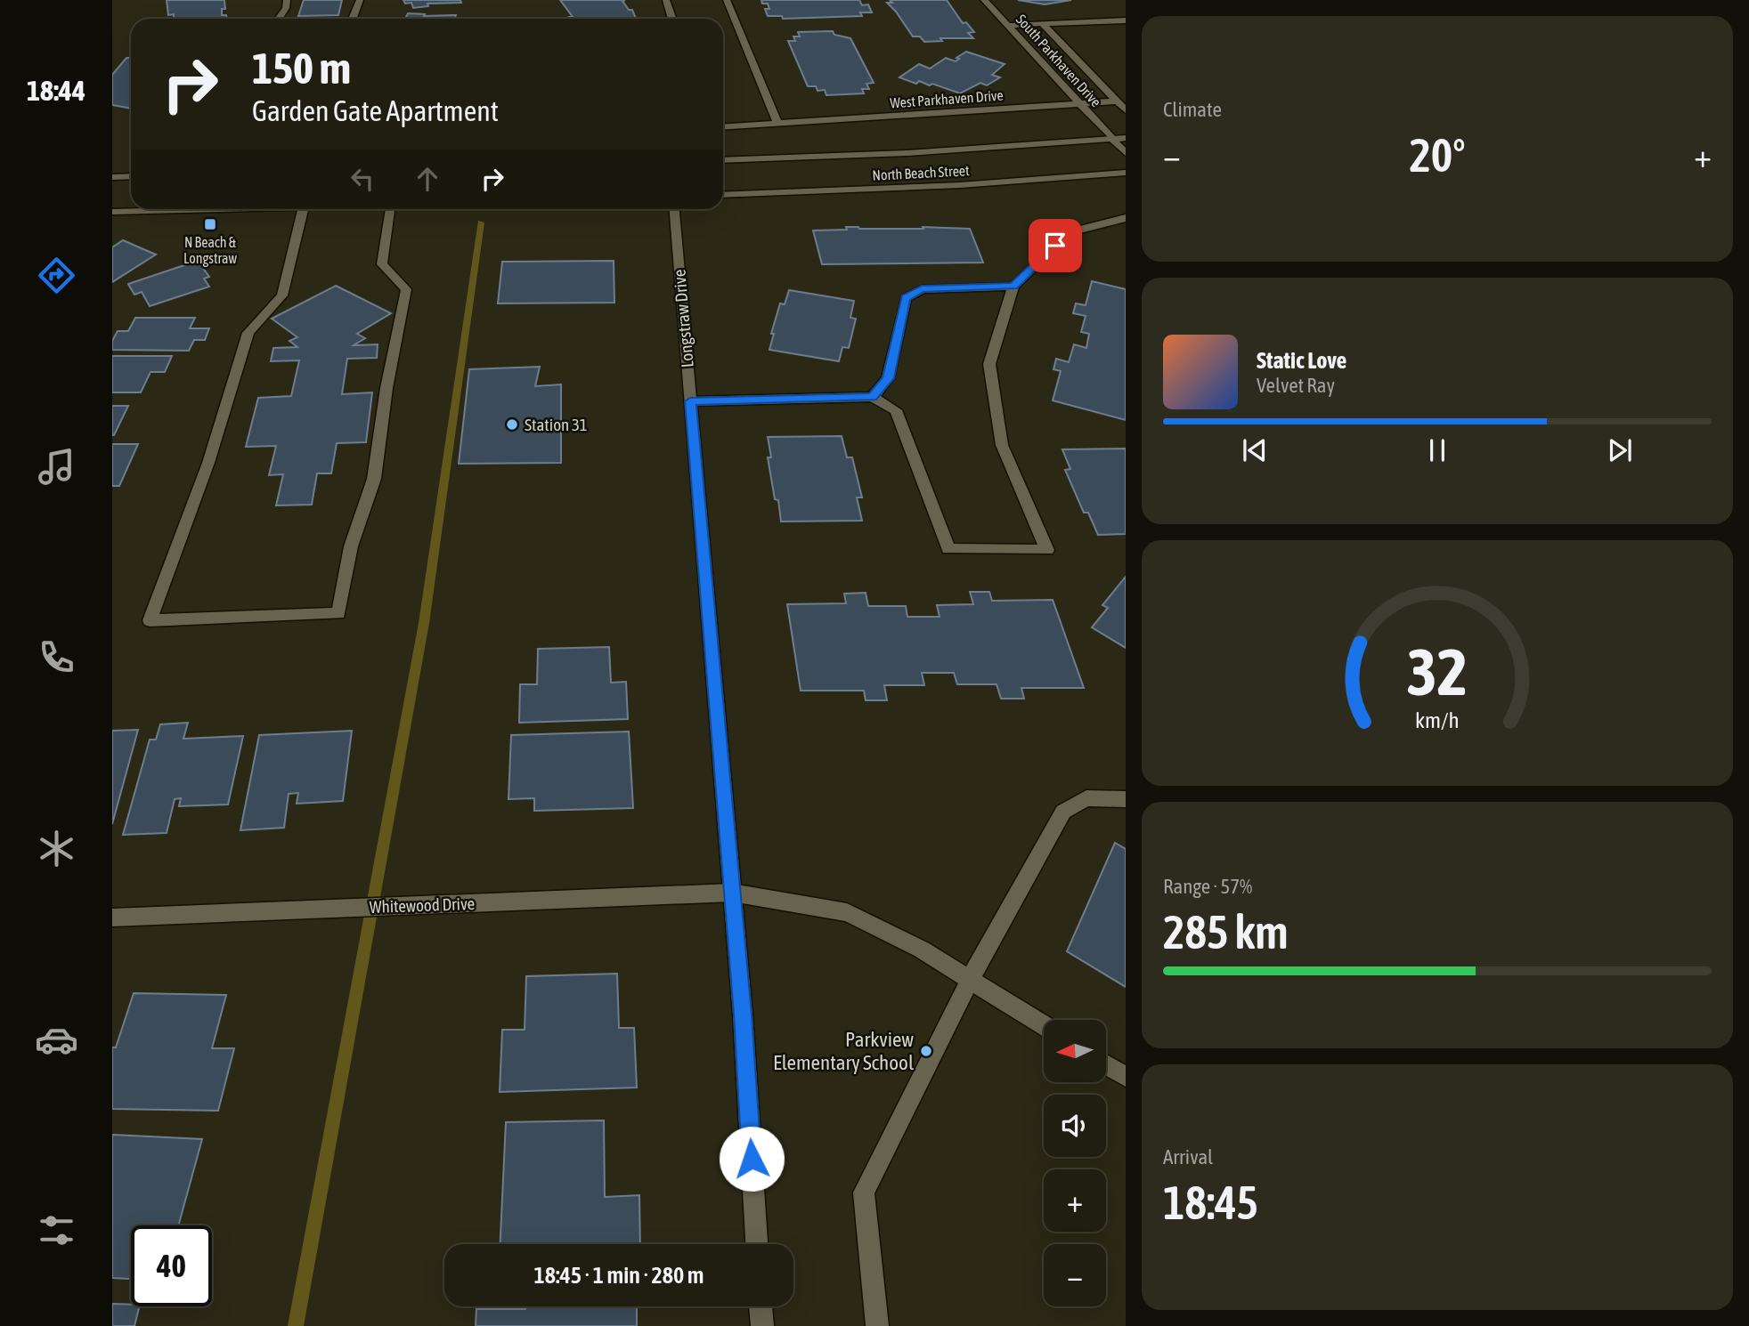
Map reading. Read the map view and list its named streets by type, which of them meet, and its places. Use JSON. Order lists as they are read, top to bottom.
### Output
{
  "streets": {
    "main road": [
      "South Parkhaven Drive",
      "West Parkhaven Drive",
      "North Beach Street",
      "Longstraw Drive",
      "Whitewood Drive"
    ]
  },
  "crossings": [
    ["South Parkhaven Drive", "West Parkhaven Drive"],
    ["South Parkhaven Drive", "North Beach Street"],
    ["Longstraw Drive", "Whitewood Drive"]
  ],
  "places": {
    "transit": ["N Beach & Longstraw"],
    "other": ["Station 31", "Parkview Elementary School"]
  },
  "north": "left",
  "page": {
    "tabs": "18:44",
    "tile": [
      "Climate",
      ["Range · 57%", "285 km"],
      ["Arrival", "18:45"]
    ],
    "turn": ["150 m", "Garden Gate Apartment"],
    "heat": ["−", "20°", "+"],
    "song": ["Static Love", "Velvet Ray"],
    "map_buttons": ["+", "−"],
    "limit": "40",
    "trip": "18:45 · 1 min · 280 m",
    "gauge": ["32", "km/h"]
  }
}
